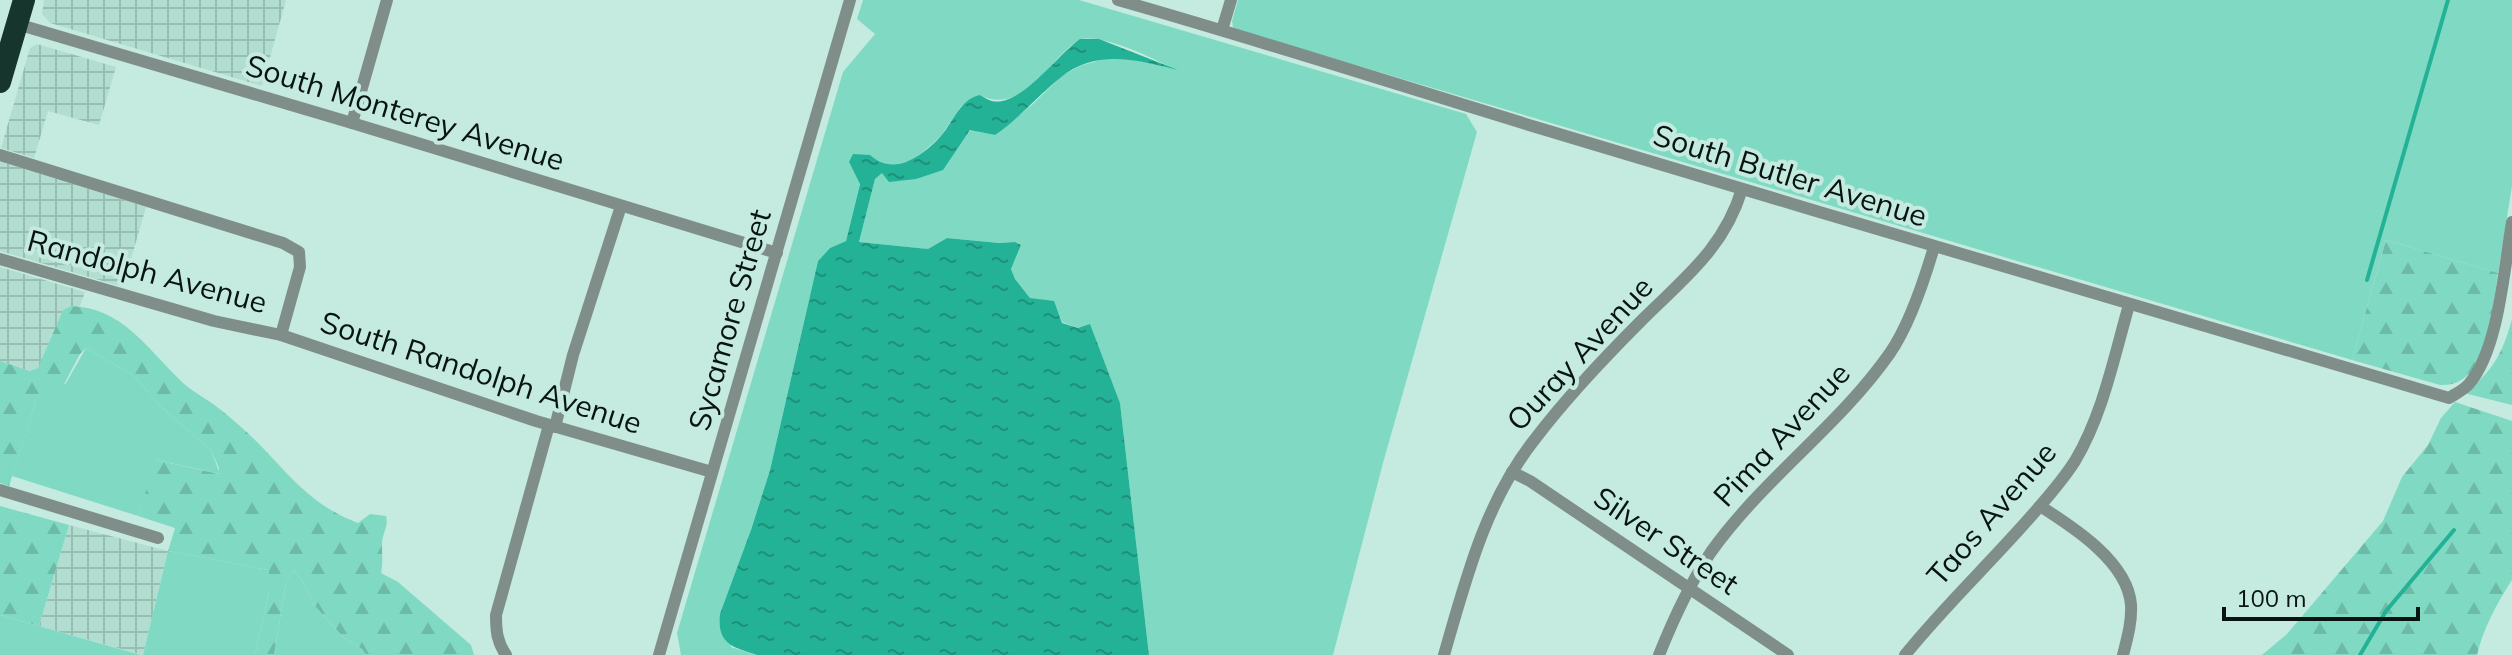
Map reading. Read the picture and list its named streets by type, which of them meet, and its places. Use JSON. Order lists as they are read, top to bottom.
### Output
{
  "streets": {
    "street": [
      "South Monterey Avenue",
      "South Butler Avenue",
      "Randolph Avenue",
      "Sycamore Street",
      "Ouray Avenue",
      "South Randolph Avenue",
      "Pima Avenue",
      "Taos Avenue",
      "Silver Street"
    ]
  },
  "crossings": [
    ["South Monterey Avenue", "Sycamore Street"],
    ["South Butler Avenue", "Ouray Avenue"],
    ["South Butler Avenue", "Pima Avenue"],
    ["South Butler Avenue", "Taos Avenue"],
    ["Randolph Avenue", "South Randolph Avenue"],
    ["Sycamore Street", "South Randolph Avenue"],
    ["Ouray Avenue", "Silver Street"],
    ["Pima Avenue", "Silver Street"]
  ],
  "scale_bar": "100 m"
}
